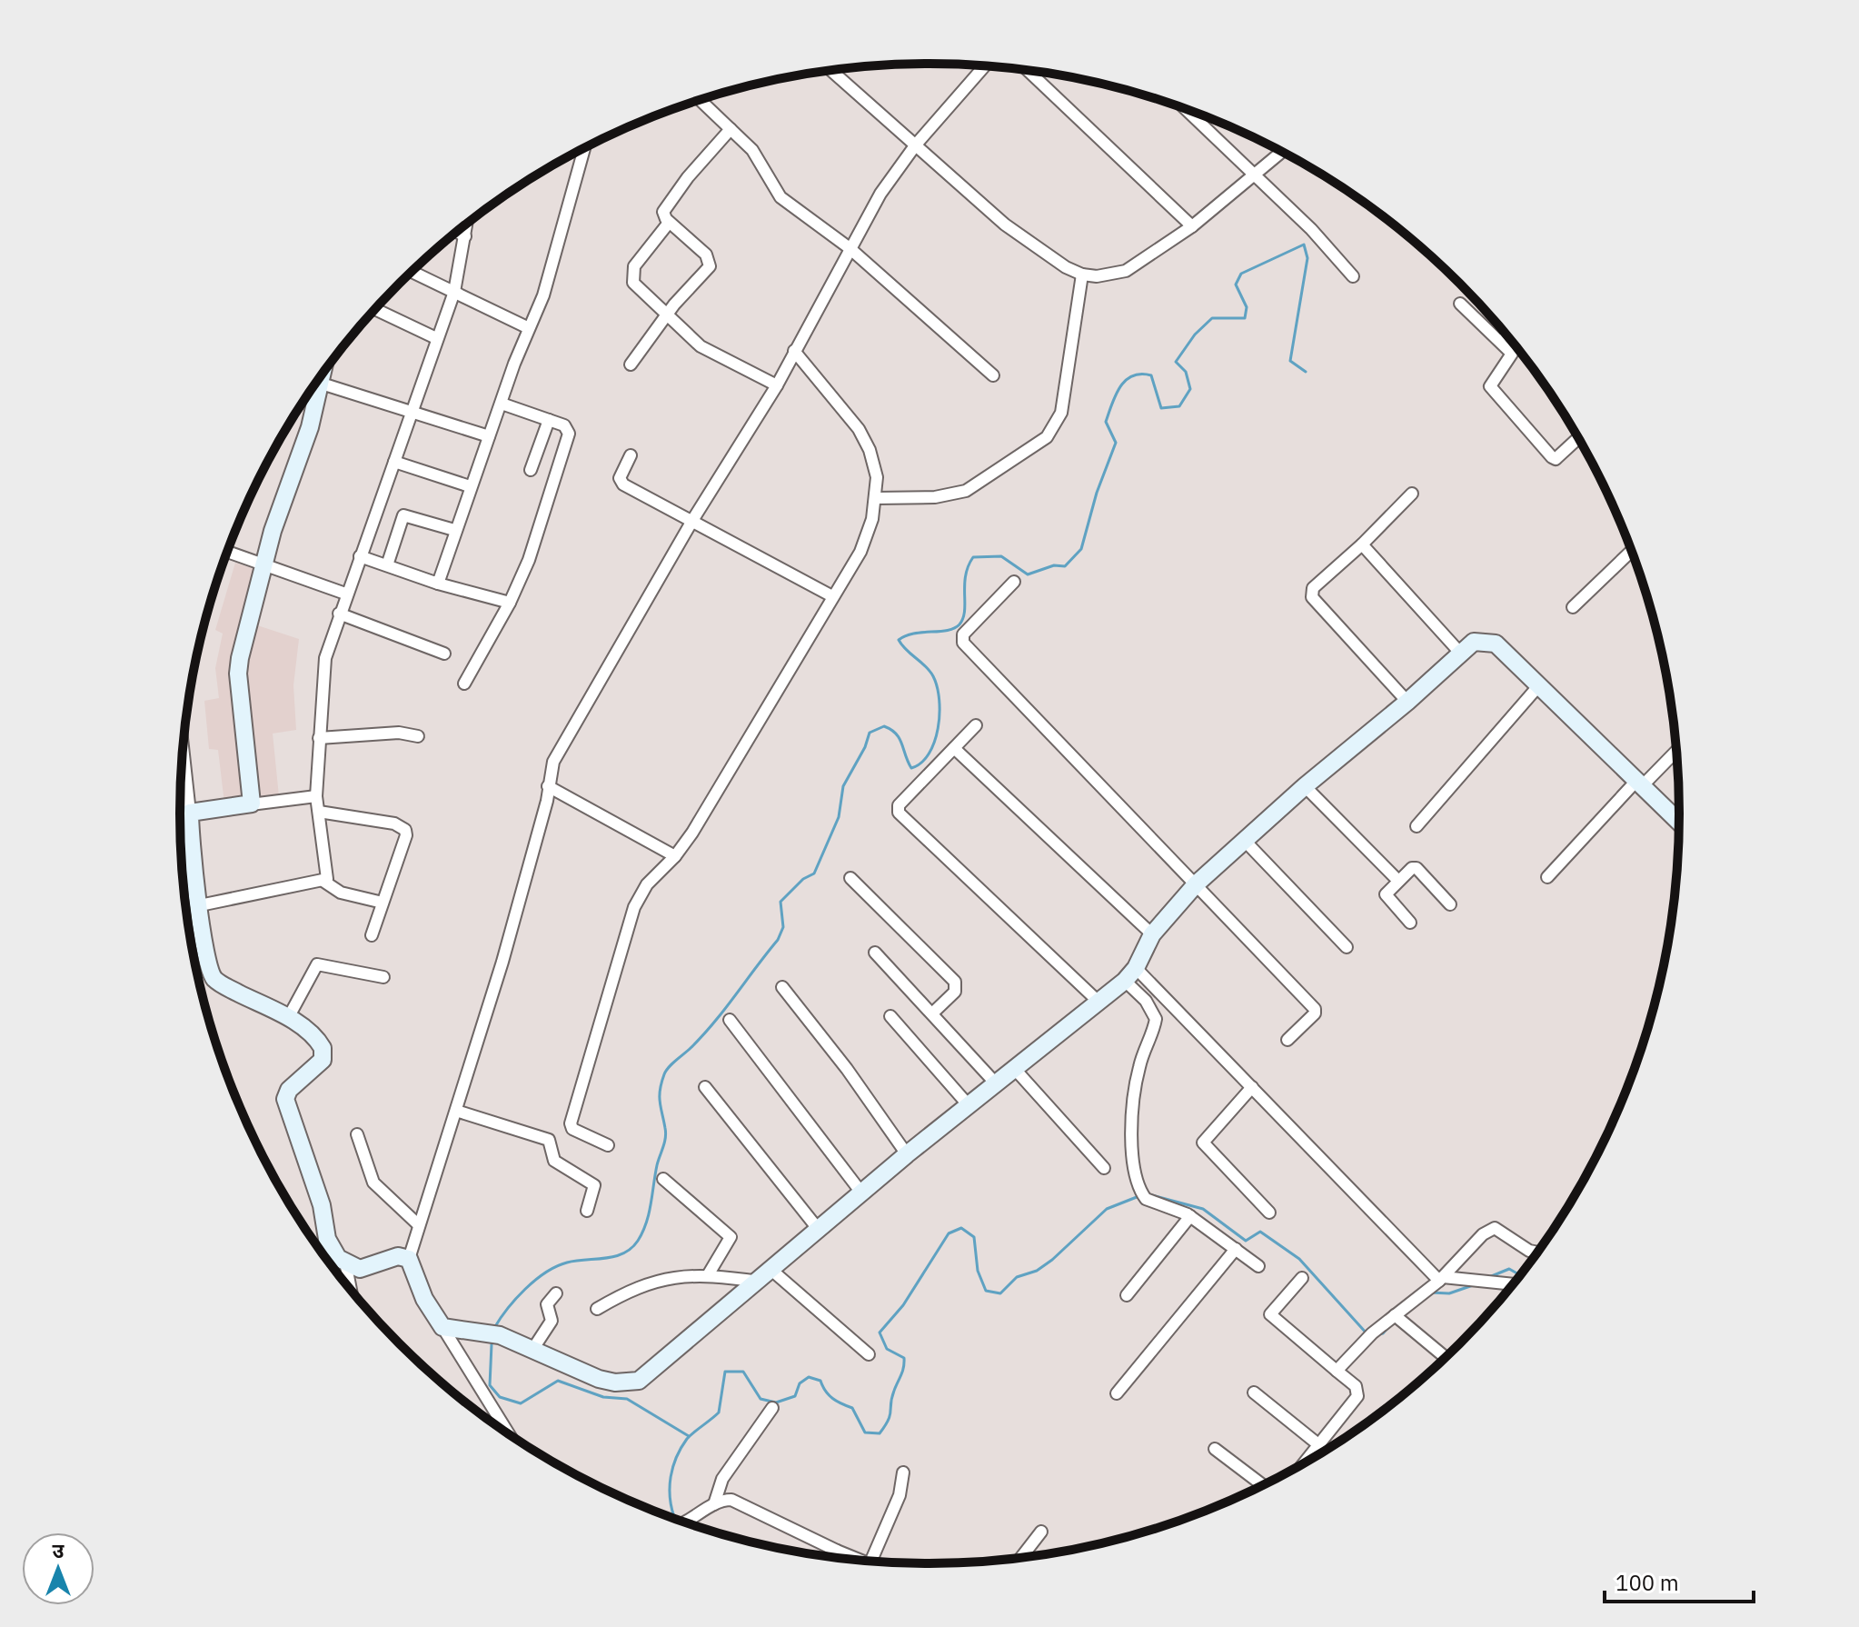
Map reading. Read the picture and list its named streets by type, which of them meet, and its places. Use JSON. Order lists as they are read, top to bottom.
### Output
{
  "scale_bar": "100 m",
  "north": "top"
}
